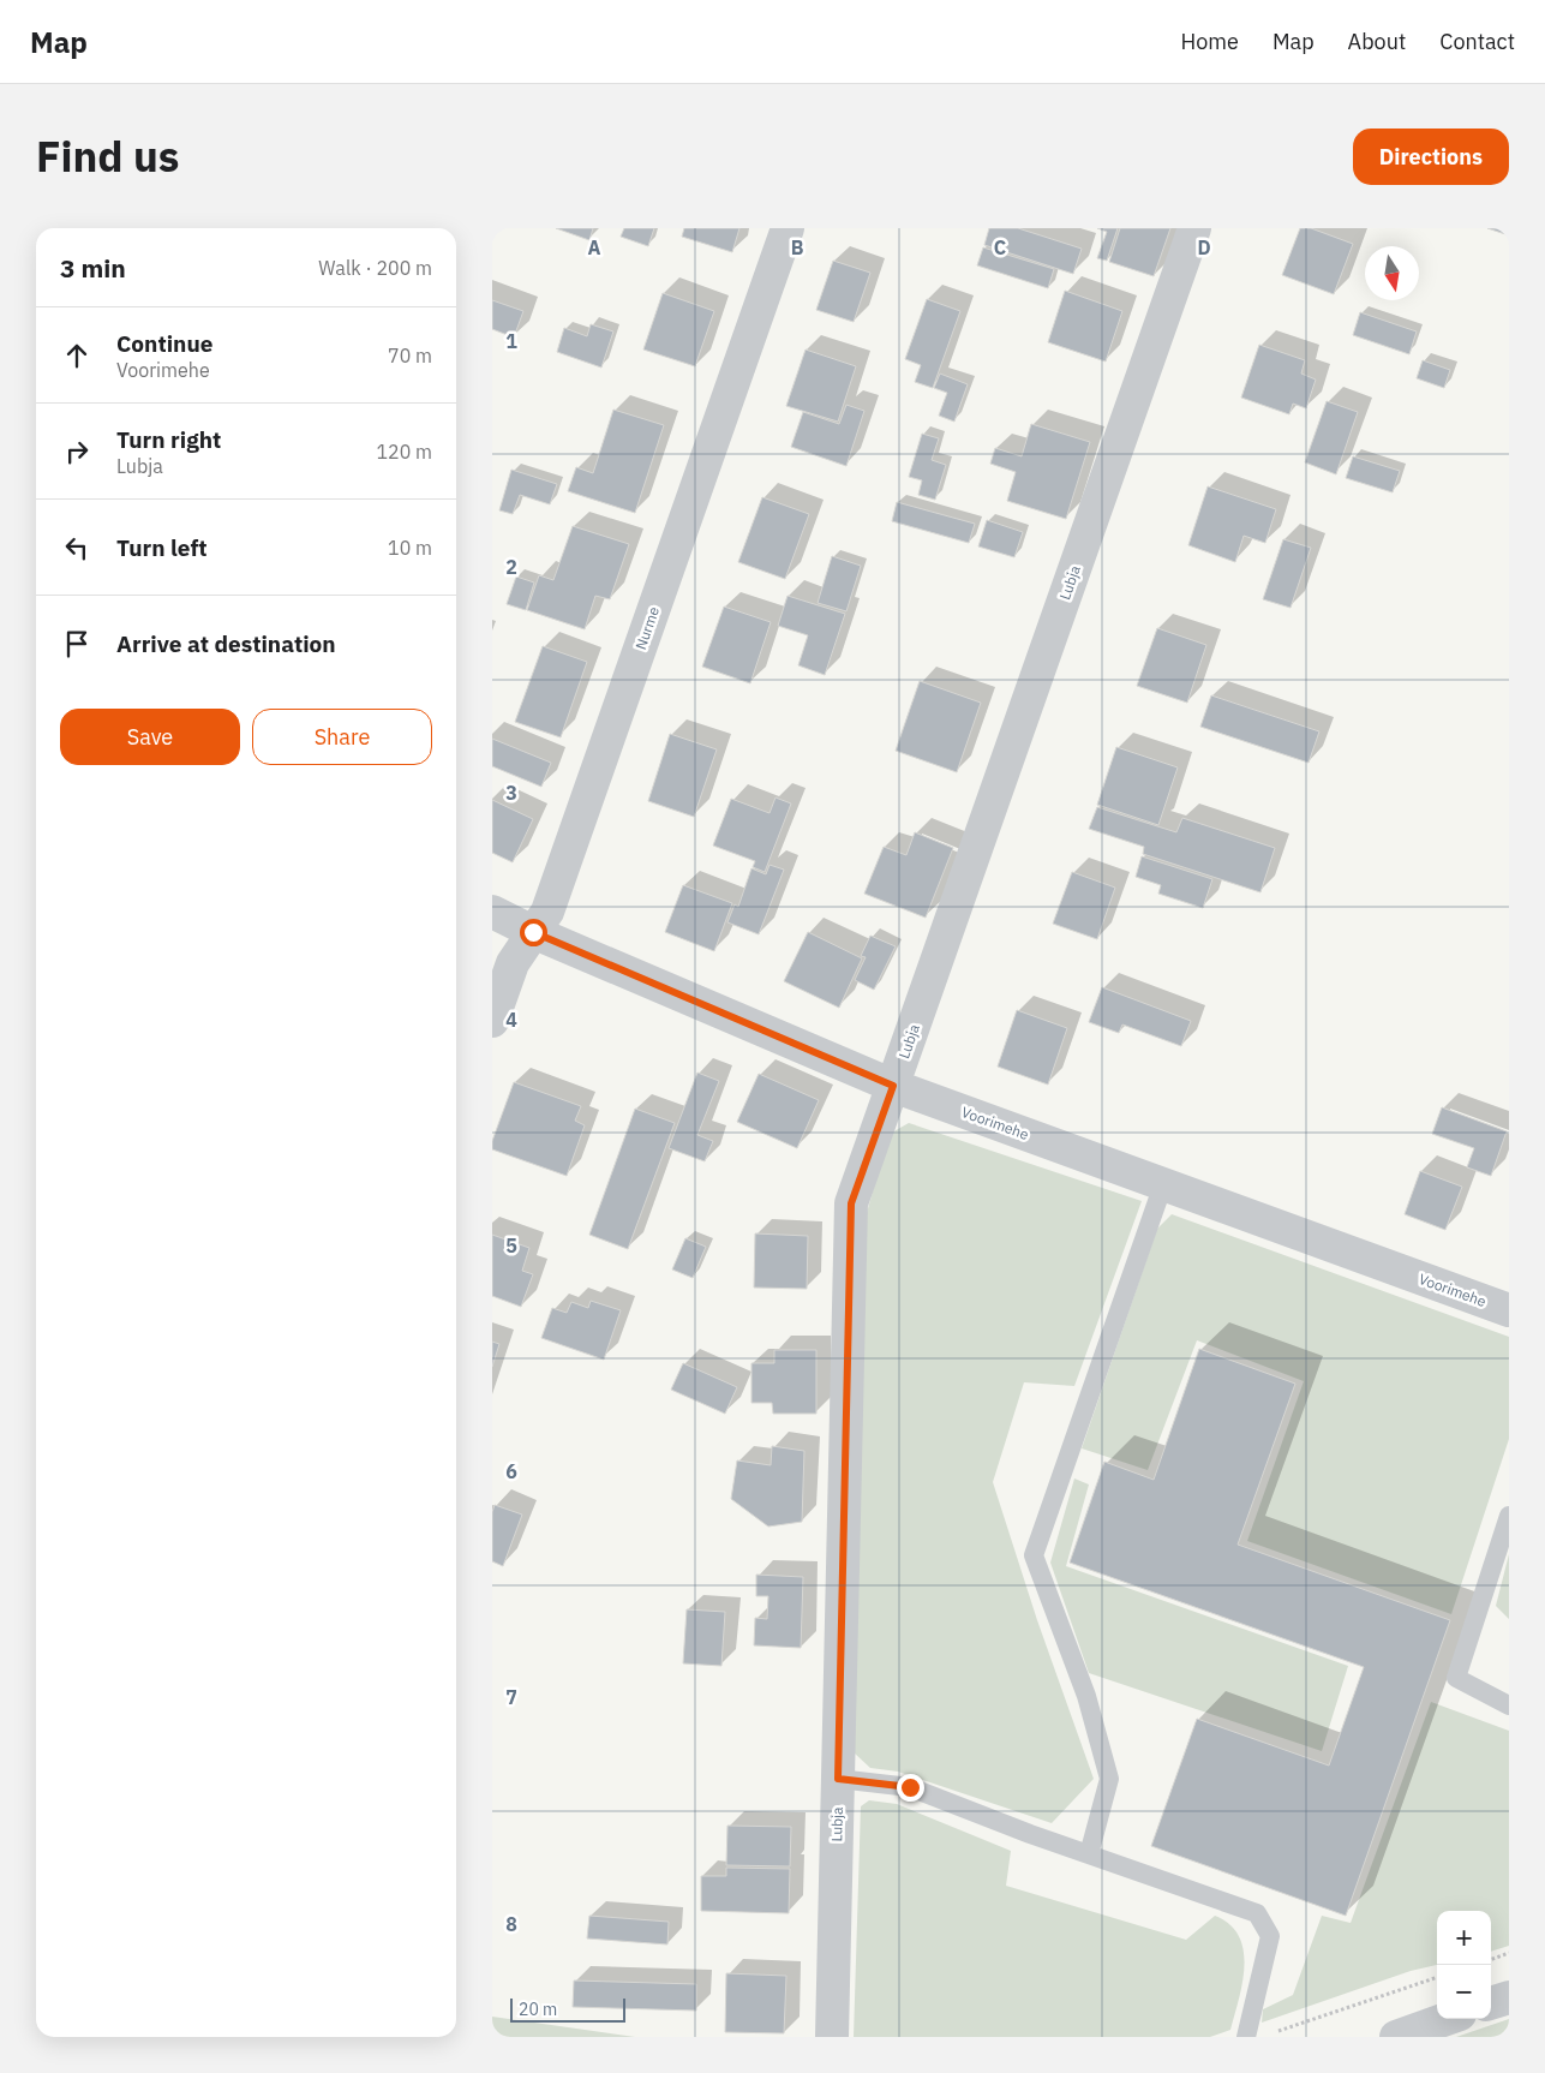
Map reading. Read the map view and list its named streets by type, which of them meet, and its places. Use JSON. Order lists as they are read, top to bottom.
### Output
{
  "streets": {
    "street": ["Lubja", "Nurme", "Voorimehe"]
  },
  "crossings": [
    ["Lubja", "Voorimehe"],
    ["Nurme", "Voorimehe"]
  ],
  "scale_bar": "20 m",
  "north": "bottom",
  "page": {
    "header": "Map",
    "nav": [
      "Home",
      "Map",
      "About",
      "Contact"
    ],
    "title": "Find us",
    "buttons": [
      "Directions",
      ["Save", "Share"]
    ],
    "heading": ["3 min", "Walk · 200 m"],
    "list": [
      ["Continue", "Voorimehe", "70 m"],
      ["Turn right", "Lubja", "120 m"],
      ["Turn left", "10 m"],
      "Arrive at destination"
    ],
    "map_buttons": ["+", "−"],
    "scale": "20 m"
  },
  "grid": {
    "columns": [
      "A",
      "B",
      "C",
      "D"
    ],
    "rows": [
      "1",
      "2",
      "3",
      "4",
      "5",
      "6",
      "7",
      "8"
    ]
  }
}
